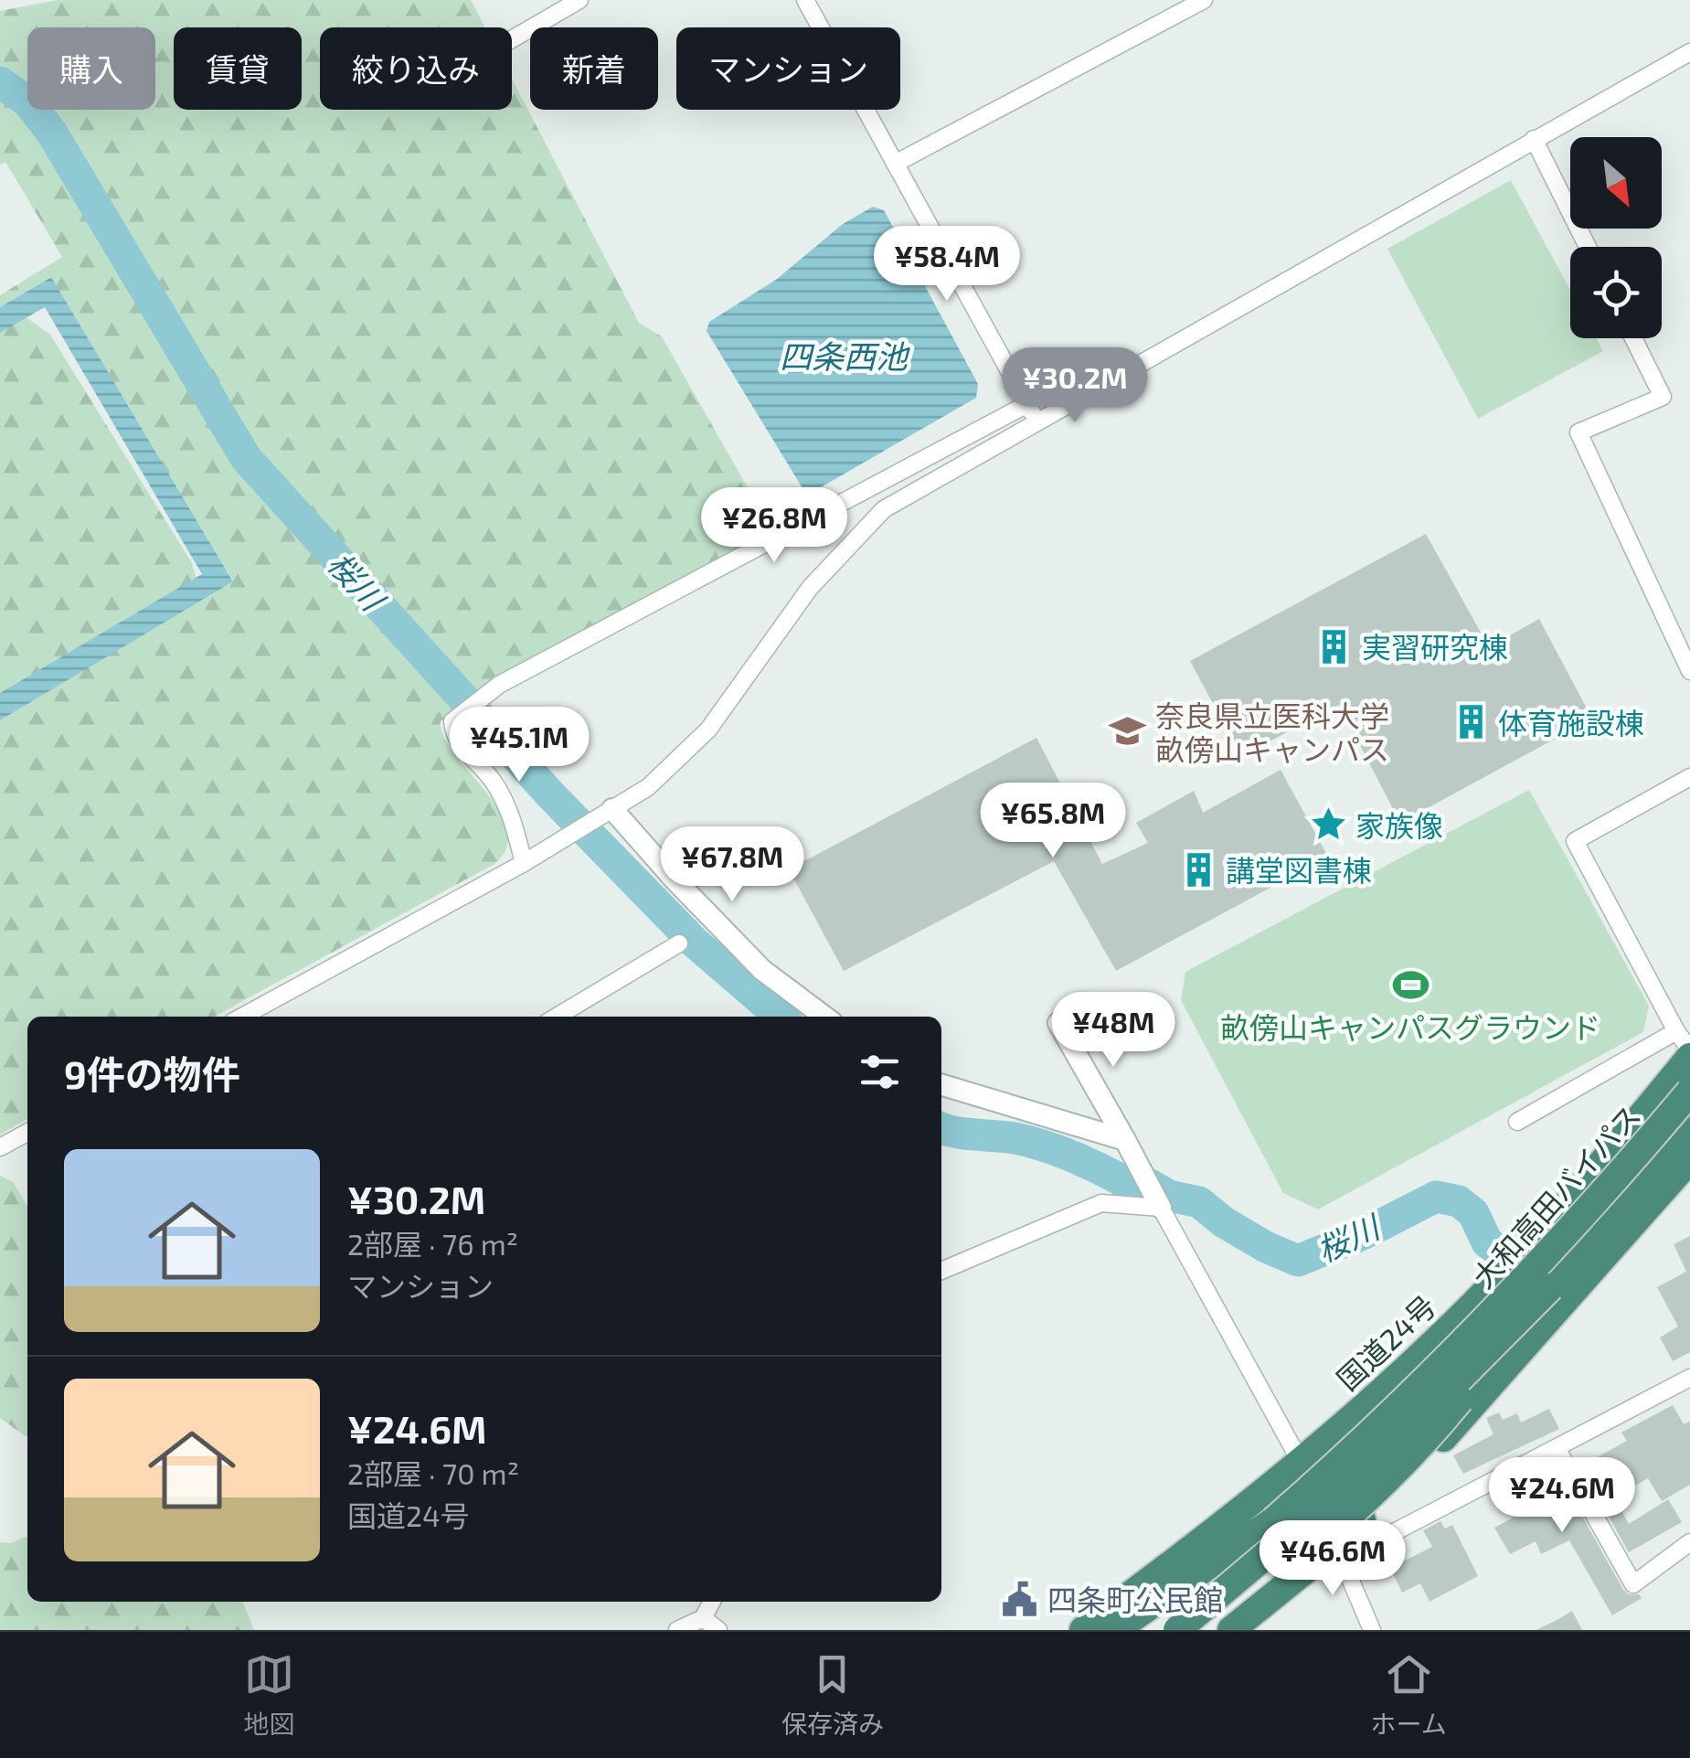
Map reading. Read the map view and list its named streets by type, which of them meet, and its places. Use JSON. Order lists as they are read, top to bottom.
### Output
{
  "streets": {
    "highway": ["大和高田バイパス", "国道24号"]
  },
  "water": ["四条西池", "桜川"],
  "places": {
    "building": ["実習研究棟", "体育施設棟", "講堂図書棟"],
    "school or university": ["奈良県立医科大学 畝傍山キャンパス"],
    "place": ["家族像"],
    "sports": ["畝傍山キャンパスグラウンド"],
    "public building": ["四条町公民館"]
  },
  "north": "bottom right",
  "page": {
    "chip": [
      "購入",
      "賃貸",
      "絞り込み",
      "新着",
      "マンション"
    ],
    "price": [
      "¥58.4M",
      "¥30.2M",
      "¥26.8M",
      "¥45.1M",
      "¥65.8M",
      "¥67.8M",
      "¥48M",
      "¥24.6M",
      "¥46.6M"
    ],
    "heading": "9件の物件",
    "list": [
      {
        "name": "¥30.2M",
        "note": "2部屋 · 76 m² · マンション"
      },
      {
        "name": "¥24.6M",
        "note": "2部屋 · 70 m² · 国道24号"
      }
    ],
    "tabs": ["地図", "保存済み", "ホーム"]
  }
}
